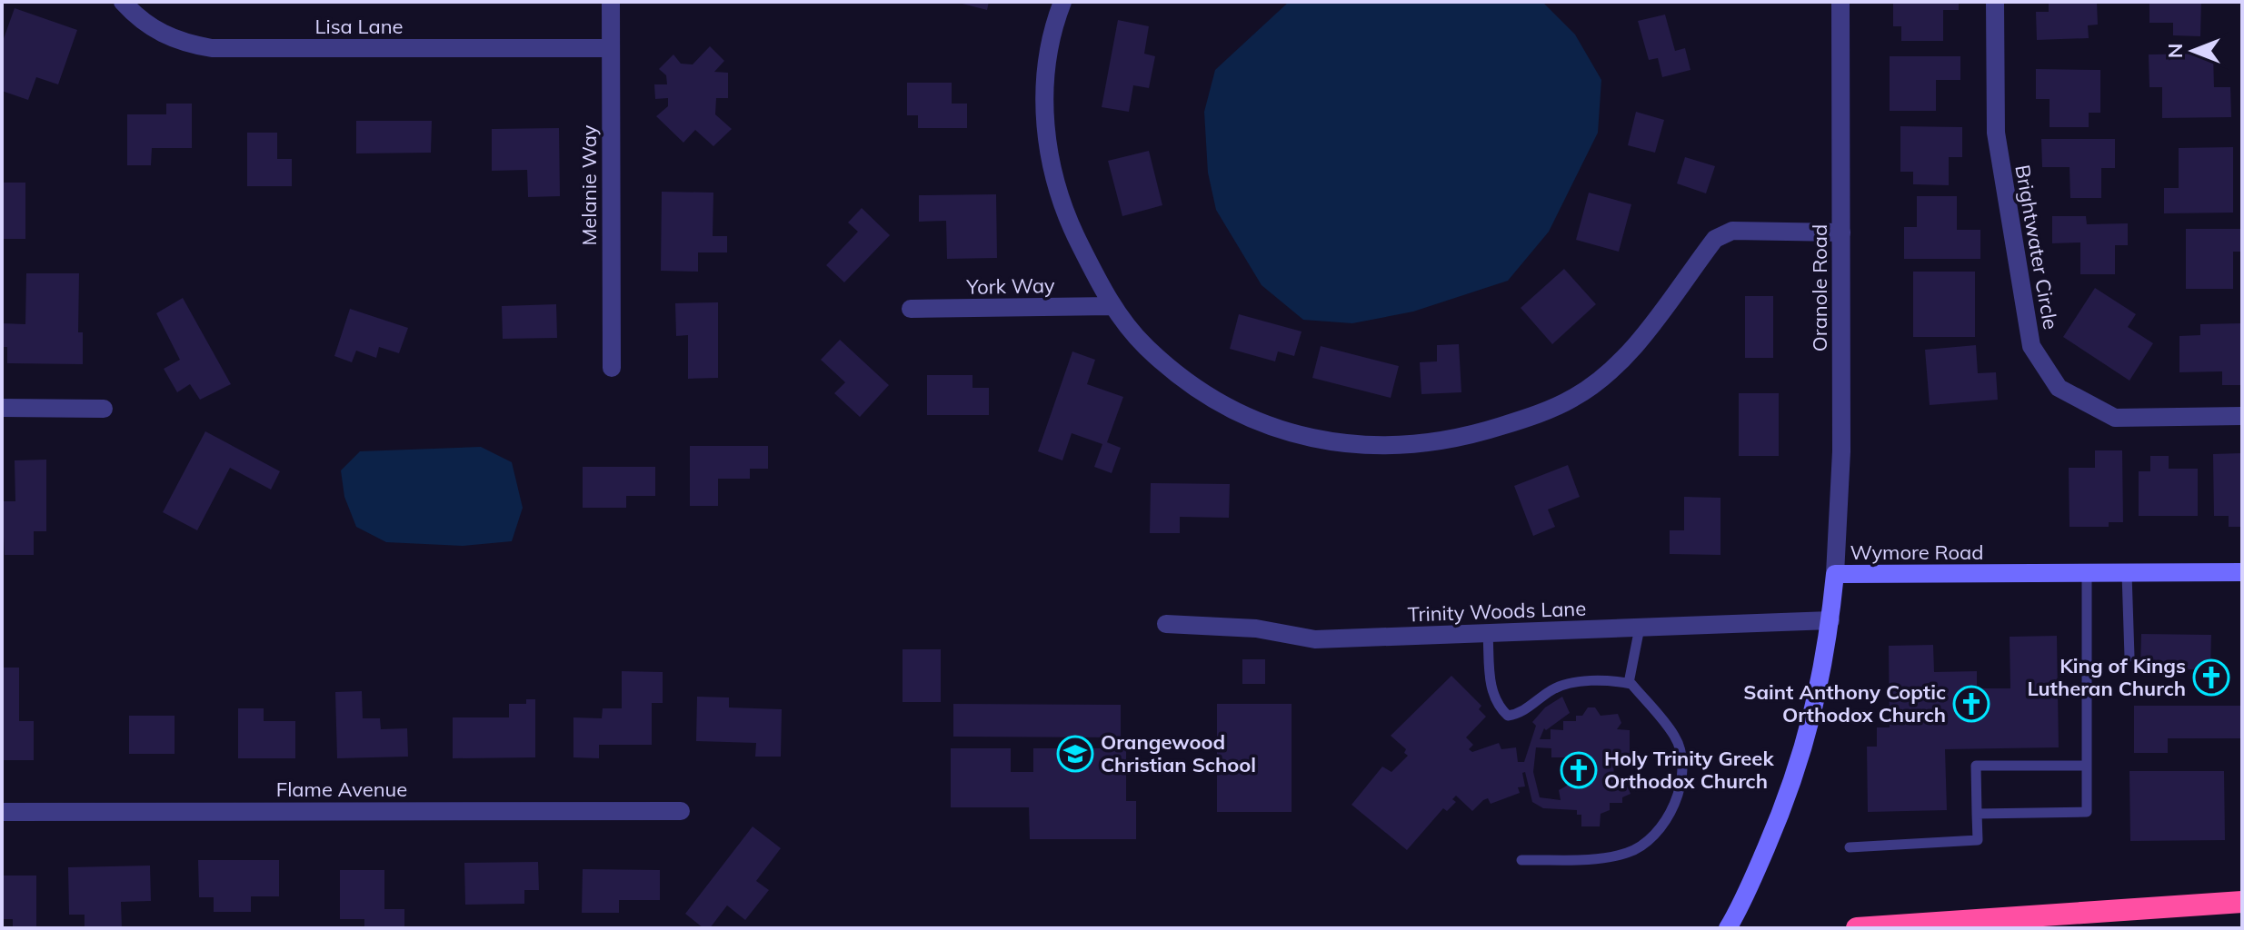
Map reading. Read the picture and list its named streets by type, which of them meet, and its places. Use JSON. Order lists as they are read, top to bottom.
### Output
{
  "streets": {
    "main road": ["Wymore Road"],
    "street": [
      "Lisa Lane",
      "Melanie Way",
      "Brightwater Circle",
      "York Way",
      "Oranole Road",
      "Trinity Woods Lane",
      "Flame Avenue"
    ]
  },
  "crossings": [
    ["Lisa Lane", "Melanie Way"],
    ["Oranole Road", "Wymore Road"],
    ["Wymore Road", "Trinity Woods Lane"]
  ],
  "places": {
    "church": ["King of Kings Lutheran Church", "Saint Anthony Coptic Orthodox Church", "Holy Trinity Greek Orthodox Church"],
    "school or university": ["Orangewood Christian School"]
  },
  "north": "left"
}
